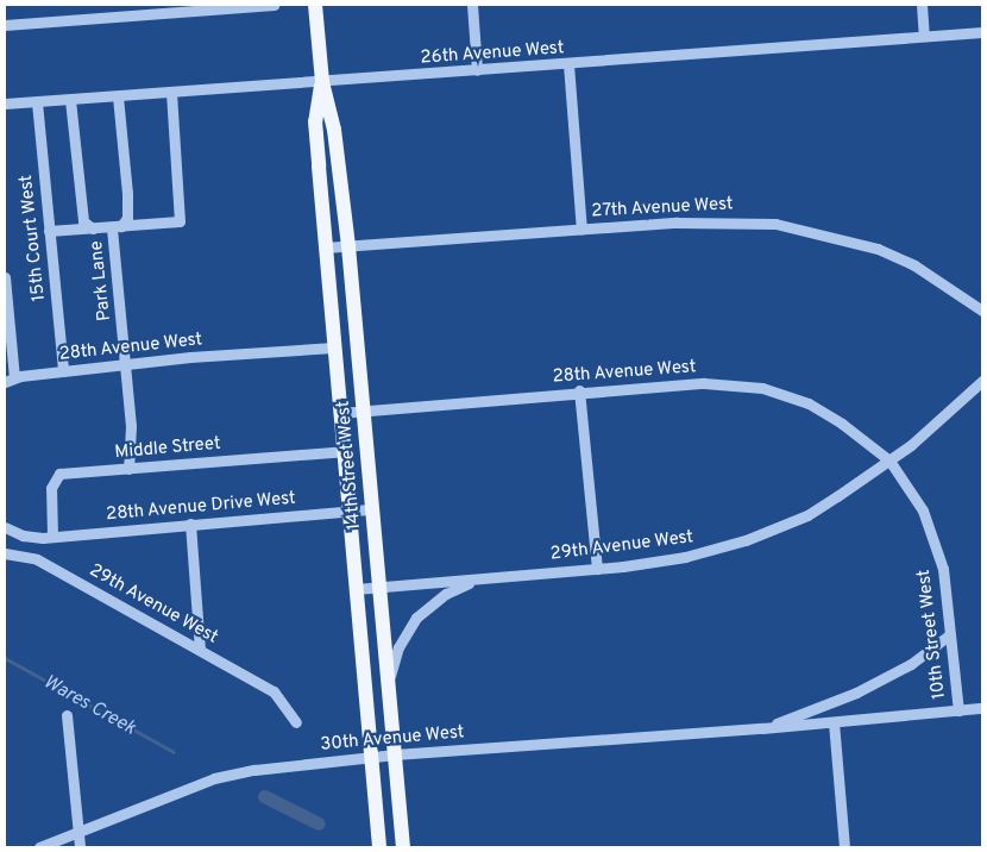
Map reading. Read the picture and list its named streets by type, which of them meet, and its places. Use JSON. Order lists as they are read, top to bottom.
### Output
{
  "streets": {
    "main road": ["14th Street West"],
    "street": [
      "26th Avenue West",
      "27th Avenue West",
      "15th Court West",
      "Park Lane",
      "28th Avenue West",
      "Middle Street",
      "28th Avenue Drive West",
      "29th Avenue West",
      "10th Street West",
      "30th Avenue West"
    ]
  },
  "crossings": [
    ["26th Avenue West", "15th Court West"],
    ["26th Avenue West", "Park Lane"],
    ["26th Avenue West", "14th Street West"],
    ["27th Avenue West", "14th Street West"],
    ["15th Court West", "28th Avenue West"],
    ["Park Lane", "28th Avenue West"],
    ["Park Lane", "Middle Street"],
    ["28th Avenue West", "14th Street West"],
    ["28th Avenue West", "29th Avenue West"],
    ["28th Avenue West", "10th Street West"],
    ["Middle Street", "14th Street West"],
    ["Middle Street", "28th Avenue Drive West"],
    ["14th Street West", "28th Avenue Drive West"],
    ["14th Street West", "29th Avenue West"],
    ["14th Street West", "30th Avenue West"],
    ["29th Avenue West", "10th Street West"],
    ["10th Street West", "30th Avenue West"]
  ],
  "water": ["Wares Creek"]
}
